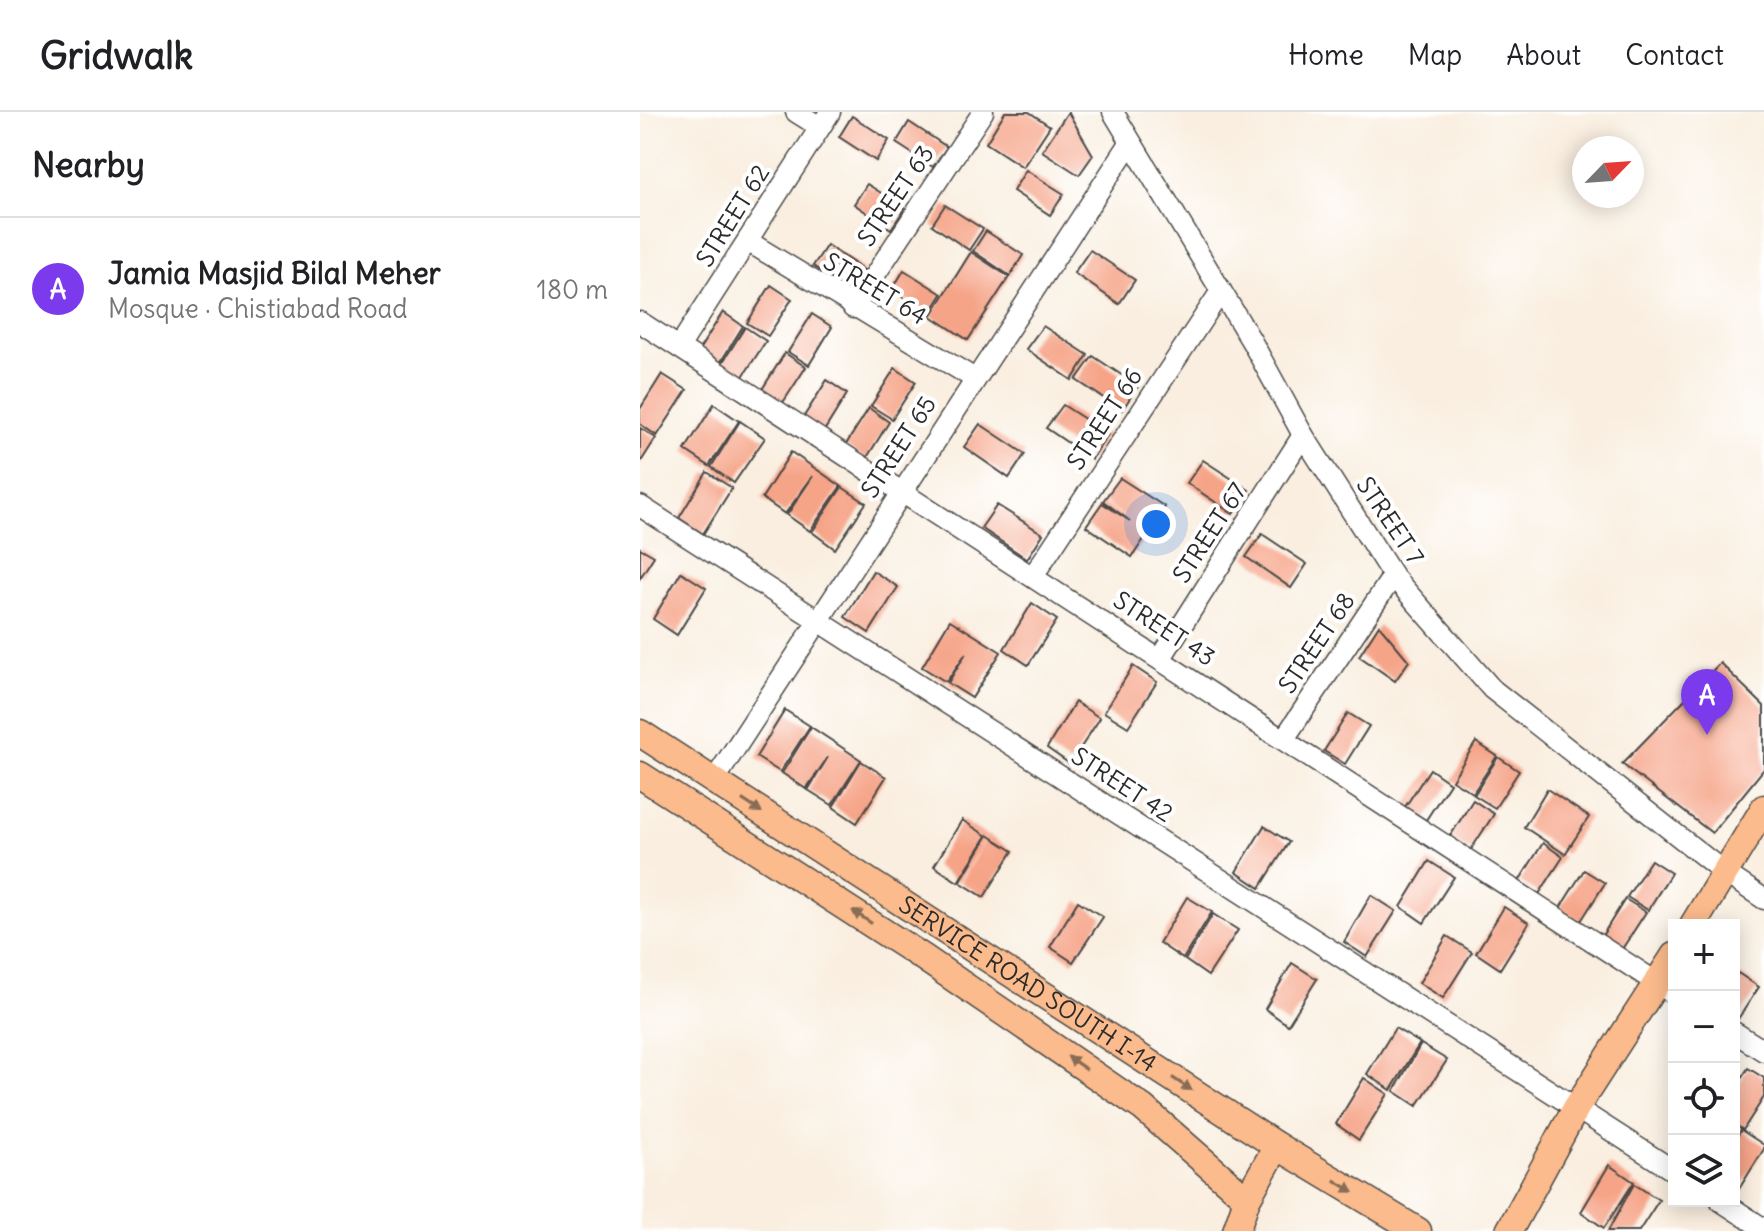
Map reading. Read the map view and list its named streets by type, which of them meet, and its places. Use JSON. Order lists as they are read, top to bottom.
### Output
{
  "streets": {
    "main road": ["SERVICE ROAD SOUTH I-14"],
    "street": [
      "STREET 63",
      "STREET 62",
      "STREET 64",
      "STREET 66",
      "STREET 65",
      "STREET 7",
      "STREET 67",
      "STREET 43",
      "STREET 68",
      "STREET 42"
    ]
  },
  "crossings": [
    ["STREET 63", "STREET 64"],
    ["STREET 62", "STREET 64"],
    ["STREET 62", "STREET 43"],
    ["STREET 64", "STREET 65"],
    ["STREET 66", "STREET 7"],
    ["STREET 66", "STREET 43"],
    ["STREET 65", "STREET 7"],
    ["STREET 65", "STREET 43"],
    ["STREET 65", "STREET 42"],
    ["STREET 65", "SERVICE ROAD SOUTH I-14"],
    ["STREET 7", "STREET 67"],
    ["STREET 7", "STREET 68"],
    ["STREET 67", "STREET 43"],
    ["STREET 43", "STREET 68"]
  ],
  "north": "top right",
  "page": {
    "header": "Gridwalk",
    "nav": [
      "Home",
      "Map",
      "About",
      "Contact"
    ],
    "heading": "Nearby",
    "list": [
      {
        "mark": "A",
        "name": "Jamia Masjid Bilal Meher",
        "note": "Mosque · Chistiabad Road",
        "value": "180 m"
      }
    ],
    "pins": "A",
    "map_buttons": ["+", "−"]
  }
}
